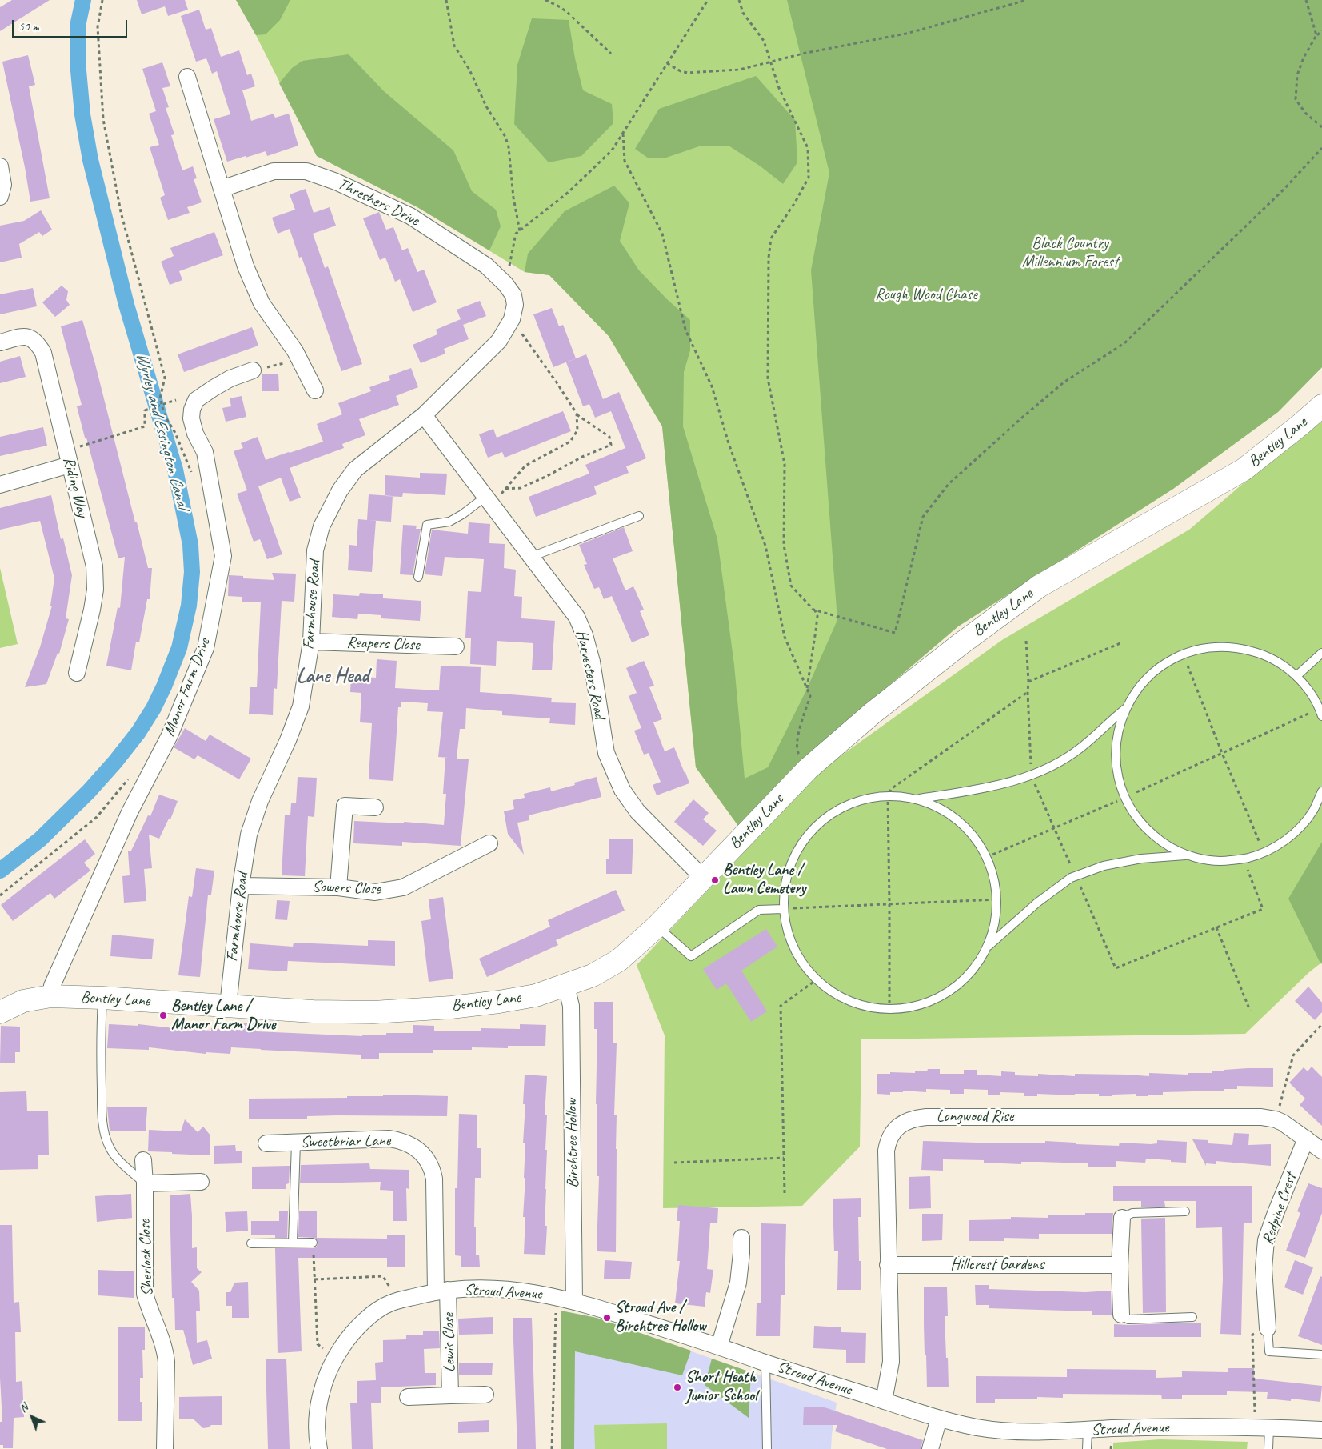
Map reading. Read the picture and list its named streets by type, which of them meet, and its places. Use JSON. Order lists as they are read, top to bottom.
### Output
{
  "streets": {
    "street": [
      "Threshers Drive",
      "Bentley Lane",
      "Riding Way",
      "Farmhouse Road",
      "Reapers Close",
      "Harvesters Road",
      "Manor Farm Drive",
      "Sowers Close",
      "Longwood Rise",
      "Sweetbriar Lane",
      "Birchtree Hollow",
      "Redpine Crest",
      "Sherlock Close",
      "Hillcrest Gardens",
      "Stroud Avenue",
      "Lewis Close"
    ]
  },
  "crossings": [
    ["Threshers Drive", "Farmhouse Road"],
    ["Bentley Lane", "Farmhouse Road"],
    ["Bentley Lane", "Harvesters Road"],
    ["Bentley Lane", "Manor Farm Drive"],
    ["Bentley Lane", "Birchtree Hollow"],
    ["Farmhouse Road", "Reapers Close"],
    ["Farmhouse Road", "Harvesters Road"],
    ["Farmhouse Road", "Sowers Close"],
    ["Longwood Rise", "Redpine Crest"],
    ["Longwood Rise", "Hillcrest Gardens"],
    ["Longwood Rise", "Stroud Avenue"],
    ["Sweetbriar Lane", "Stroud Avenue"],
    ["Sweetbriar Lane", "Lewis Close"],
    ["Birchtree Hollow", "Stroud Avenue"],
    ["Stroud Avenue", "Lewis Close"]
  ],
  "districts": ["Lane Head"],
  "water": ["Wyrley and Essington Canal"],
  "parks": ["Black Country Millennium Forest", "Rough Wood Chase"],
  "places": [
    "Bentley Lane / Lawn Cemetery",
    "Bentley Lane / Manor Farm Drive",
    "Stroud Ave / Birchtree Hollow",
    "Short Heath Junior School"
  ],
  "scale_bar": "50 m",
  "north": "top left"
}
